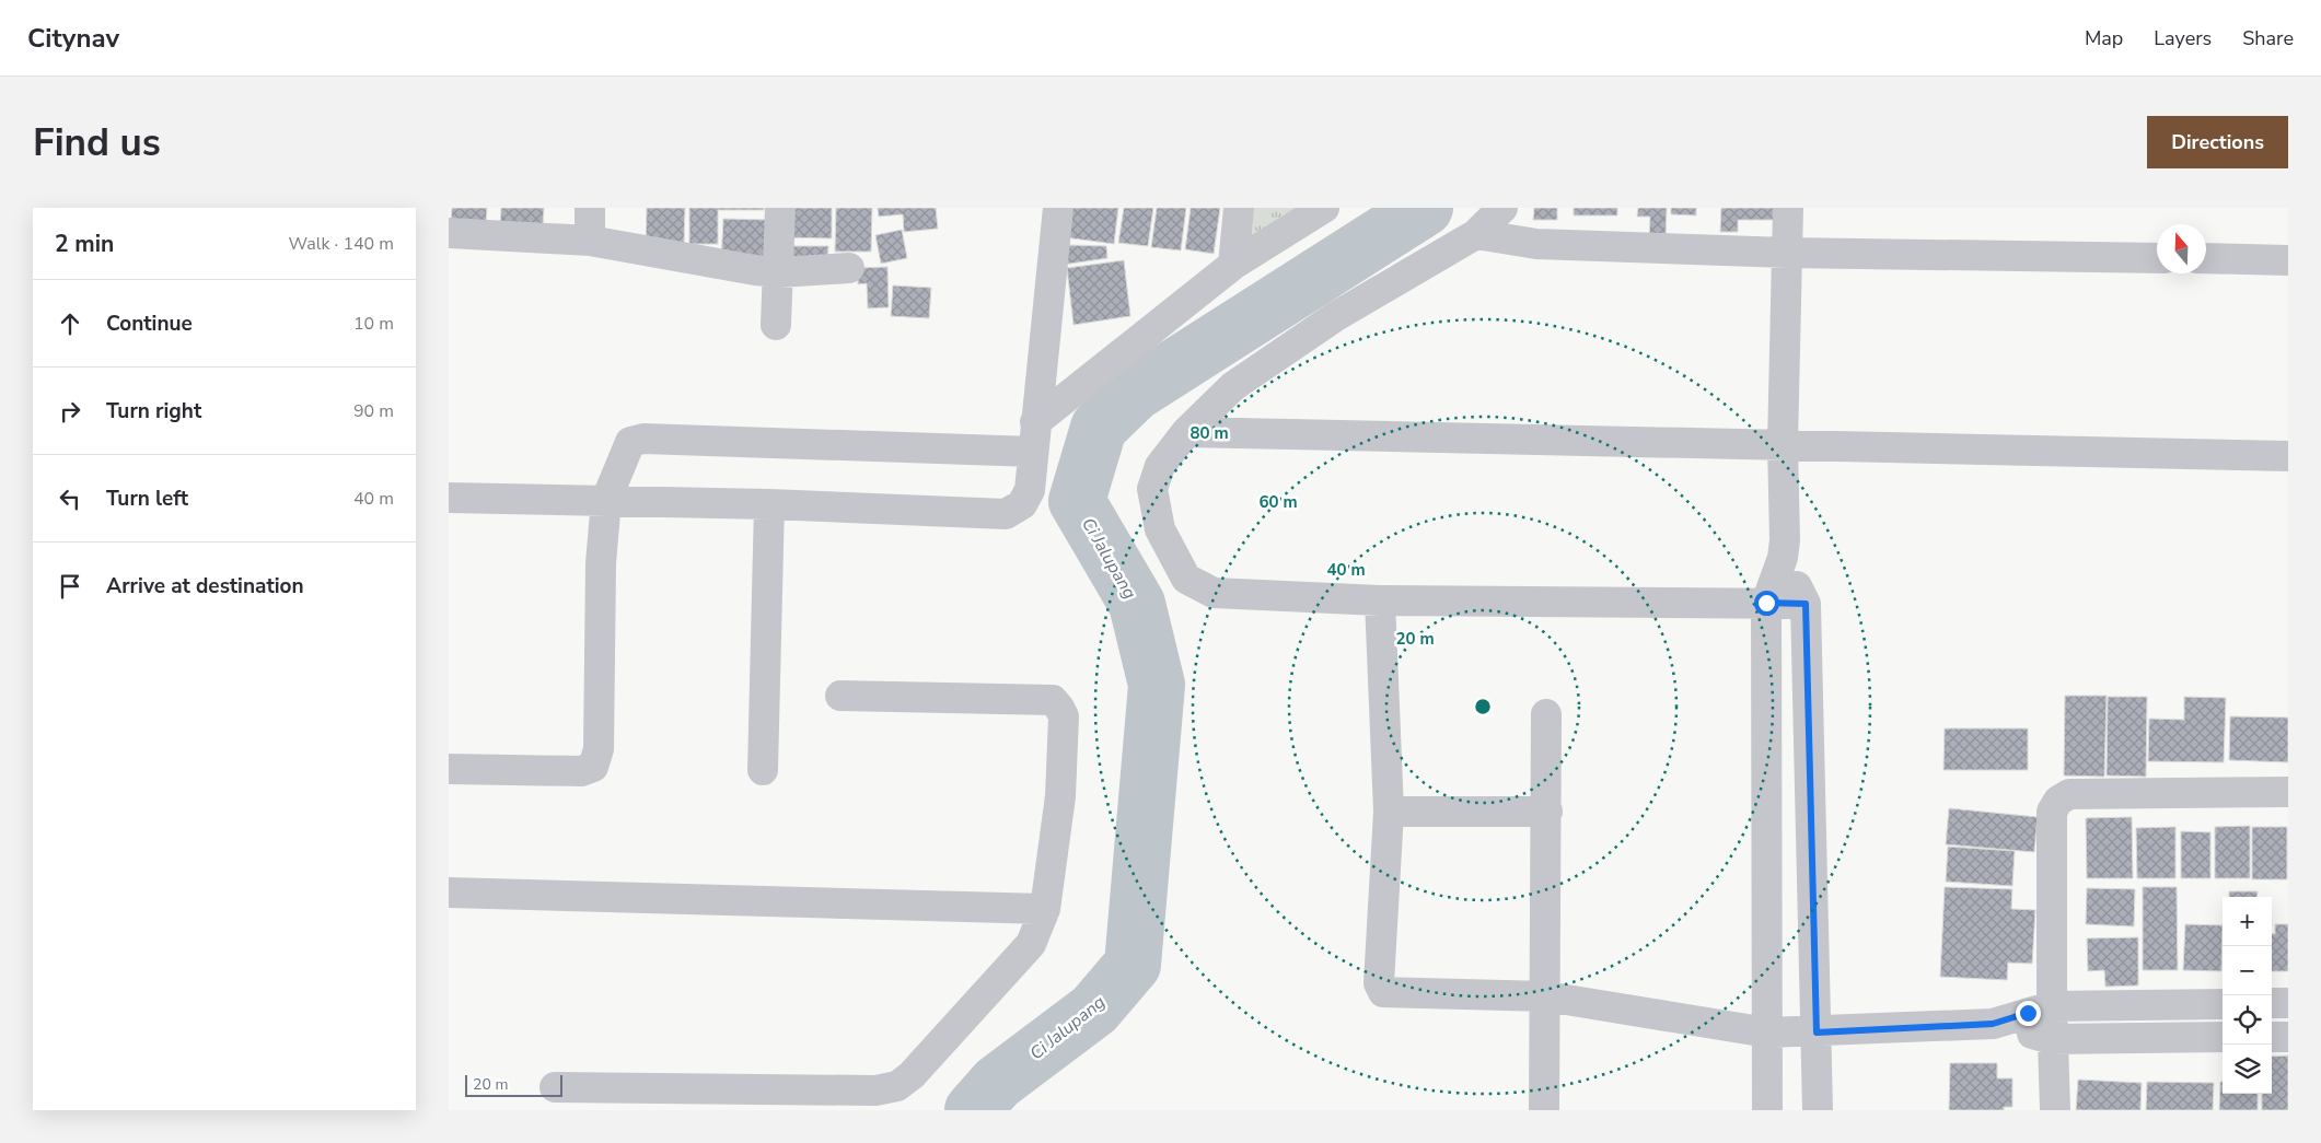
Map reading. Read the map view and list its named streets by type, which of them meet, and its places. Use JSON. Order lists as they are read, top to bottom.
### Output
{
  "water": ["Ci Jalupang"],
  "scale_bar": "20 m",
  "north": "top",
  "page": {
    "header": "Citynav",
    "nav": ["Map", "Layers", "Share"],
    "buttons": "Directions",
    "title": "Find us",
    "heading": ["2 min", "Walk · 140 m"],
    "list": [
      ["Continue", "10 m"],
      ["Turn right", "90 m"],
      ["Turn left", "40 m"],
      "Arrive at destination"
    ],
    "map_buttons": ["+", "−"],
    "scale": "20 m"
  },
  "rings": [
    "80 m",
    "60 m",
    "40 m",
    "20 m"
  ]
}
